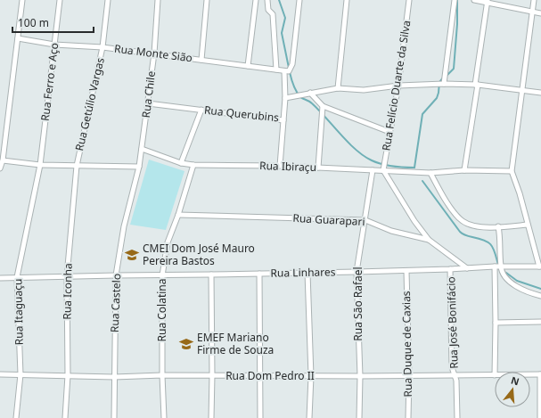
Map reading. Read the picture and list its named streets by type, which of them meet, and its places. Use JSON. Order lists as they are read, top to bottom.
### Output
{
  "streets": {
    "street": [
      "Rua Monte Sião",
      "Rua Ferro e Aço",
      "Rua Felício Duarte da Silva",
      "Rua Chile",
      "Rua Getúlio Vargas",
      "Rua Querubins",
      "Rua Ibiraçu",
      "Rua Guarapari",
      "Rua Linhares",
      "Rua Iconha",
      "Rua Castelo",
      "Rua São Rafael",
      "Rua Colatina",
      "Rua Itaguaçu",
      "Rua José Bonifácio",
      "Rua Duque de Caxias",
      "Rua Dom Pedro II"
    ]
  },
  "crossings": [
    ["Rua Monte Sião", "Rua Ferro e Aço"],
    ["Rua Monte Sião", "Rua Chile"],
    ["Rua Monte Sião", "Rua Getúlio Vargas"],
    ["Rua Ferro e Aço", "Rua Itaguaçu"],
    ["Rua Felício Duarte da Silva", "Rua Querubins"],
    ["Rua Felício Duarte da Silva", "Rua Ibiraçu"],
    ["Rua Chile", "Rua Querubins"],
    ["Rua Chile", "Rua Ibiraçu"],
    ["Rua Chile", "Rua Castelo"],
    ["Rua Getúlio Vargas", "Rua Iconha"],
    ["Rua Ibiraçu", "Rua São Rafael"],
    ["Rua Ibiraçu", "Rua Colatina"],
    ["Rua Guarapari", "Rua Linhares"],
    ["Rua Guarapari", "Rua São Rafael"],
    ["Rua Guarapari", "Rua Colatina"],
    ["Rua Linhares", "Rua Iconha"],
    ["Rua Linhares", "Rua Castelo"],
    ["Rua Linhares", "Rua São Rafael"],
    ["Rua Linhares", "Rua Colatina"],
    ["Rua Linhares", "Rua Itaguaçu"],
    ["Rua Linhares", "Rua José Bonifácio"],
    ["Rua Linhares", "Rua Duque de Caxias"],
    ["Rua Iconha", "Rua Dom Pedro II"],
    ["Rua Castelo", "Rua Dom Pedro II"],
    ["Rua São Rafael", "Rua Dom Pedro II"],
    ["Rua Colatina", "Rua Dom Pedro II"],
    ["Rua Itaguaçu", "Rua Dom Pedro II"],
    ["Rua José Bonifácio", "Rua Dom Pedro II"],
    ["Rua Duque de Caxias", "Rua Dom Pedro II"]
  ],
  "places": {
    "school or university": ["CMEI Dom José Mauro Pereira Bastos", "EMEF Mariano Firme de Souza"]
  },
  "scale_bar": "100 m",
  "north": "top"
}
